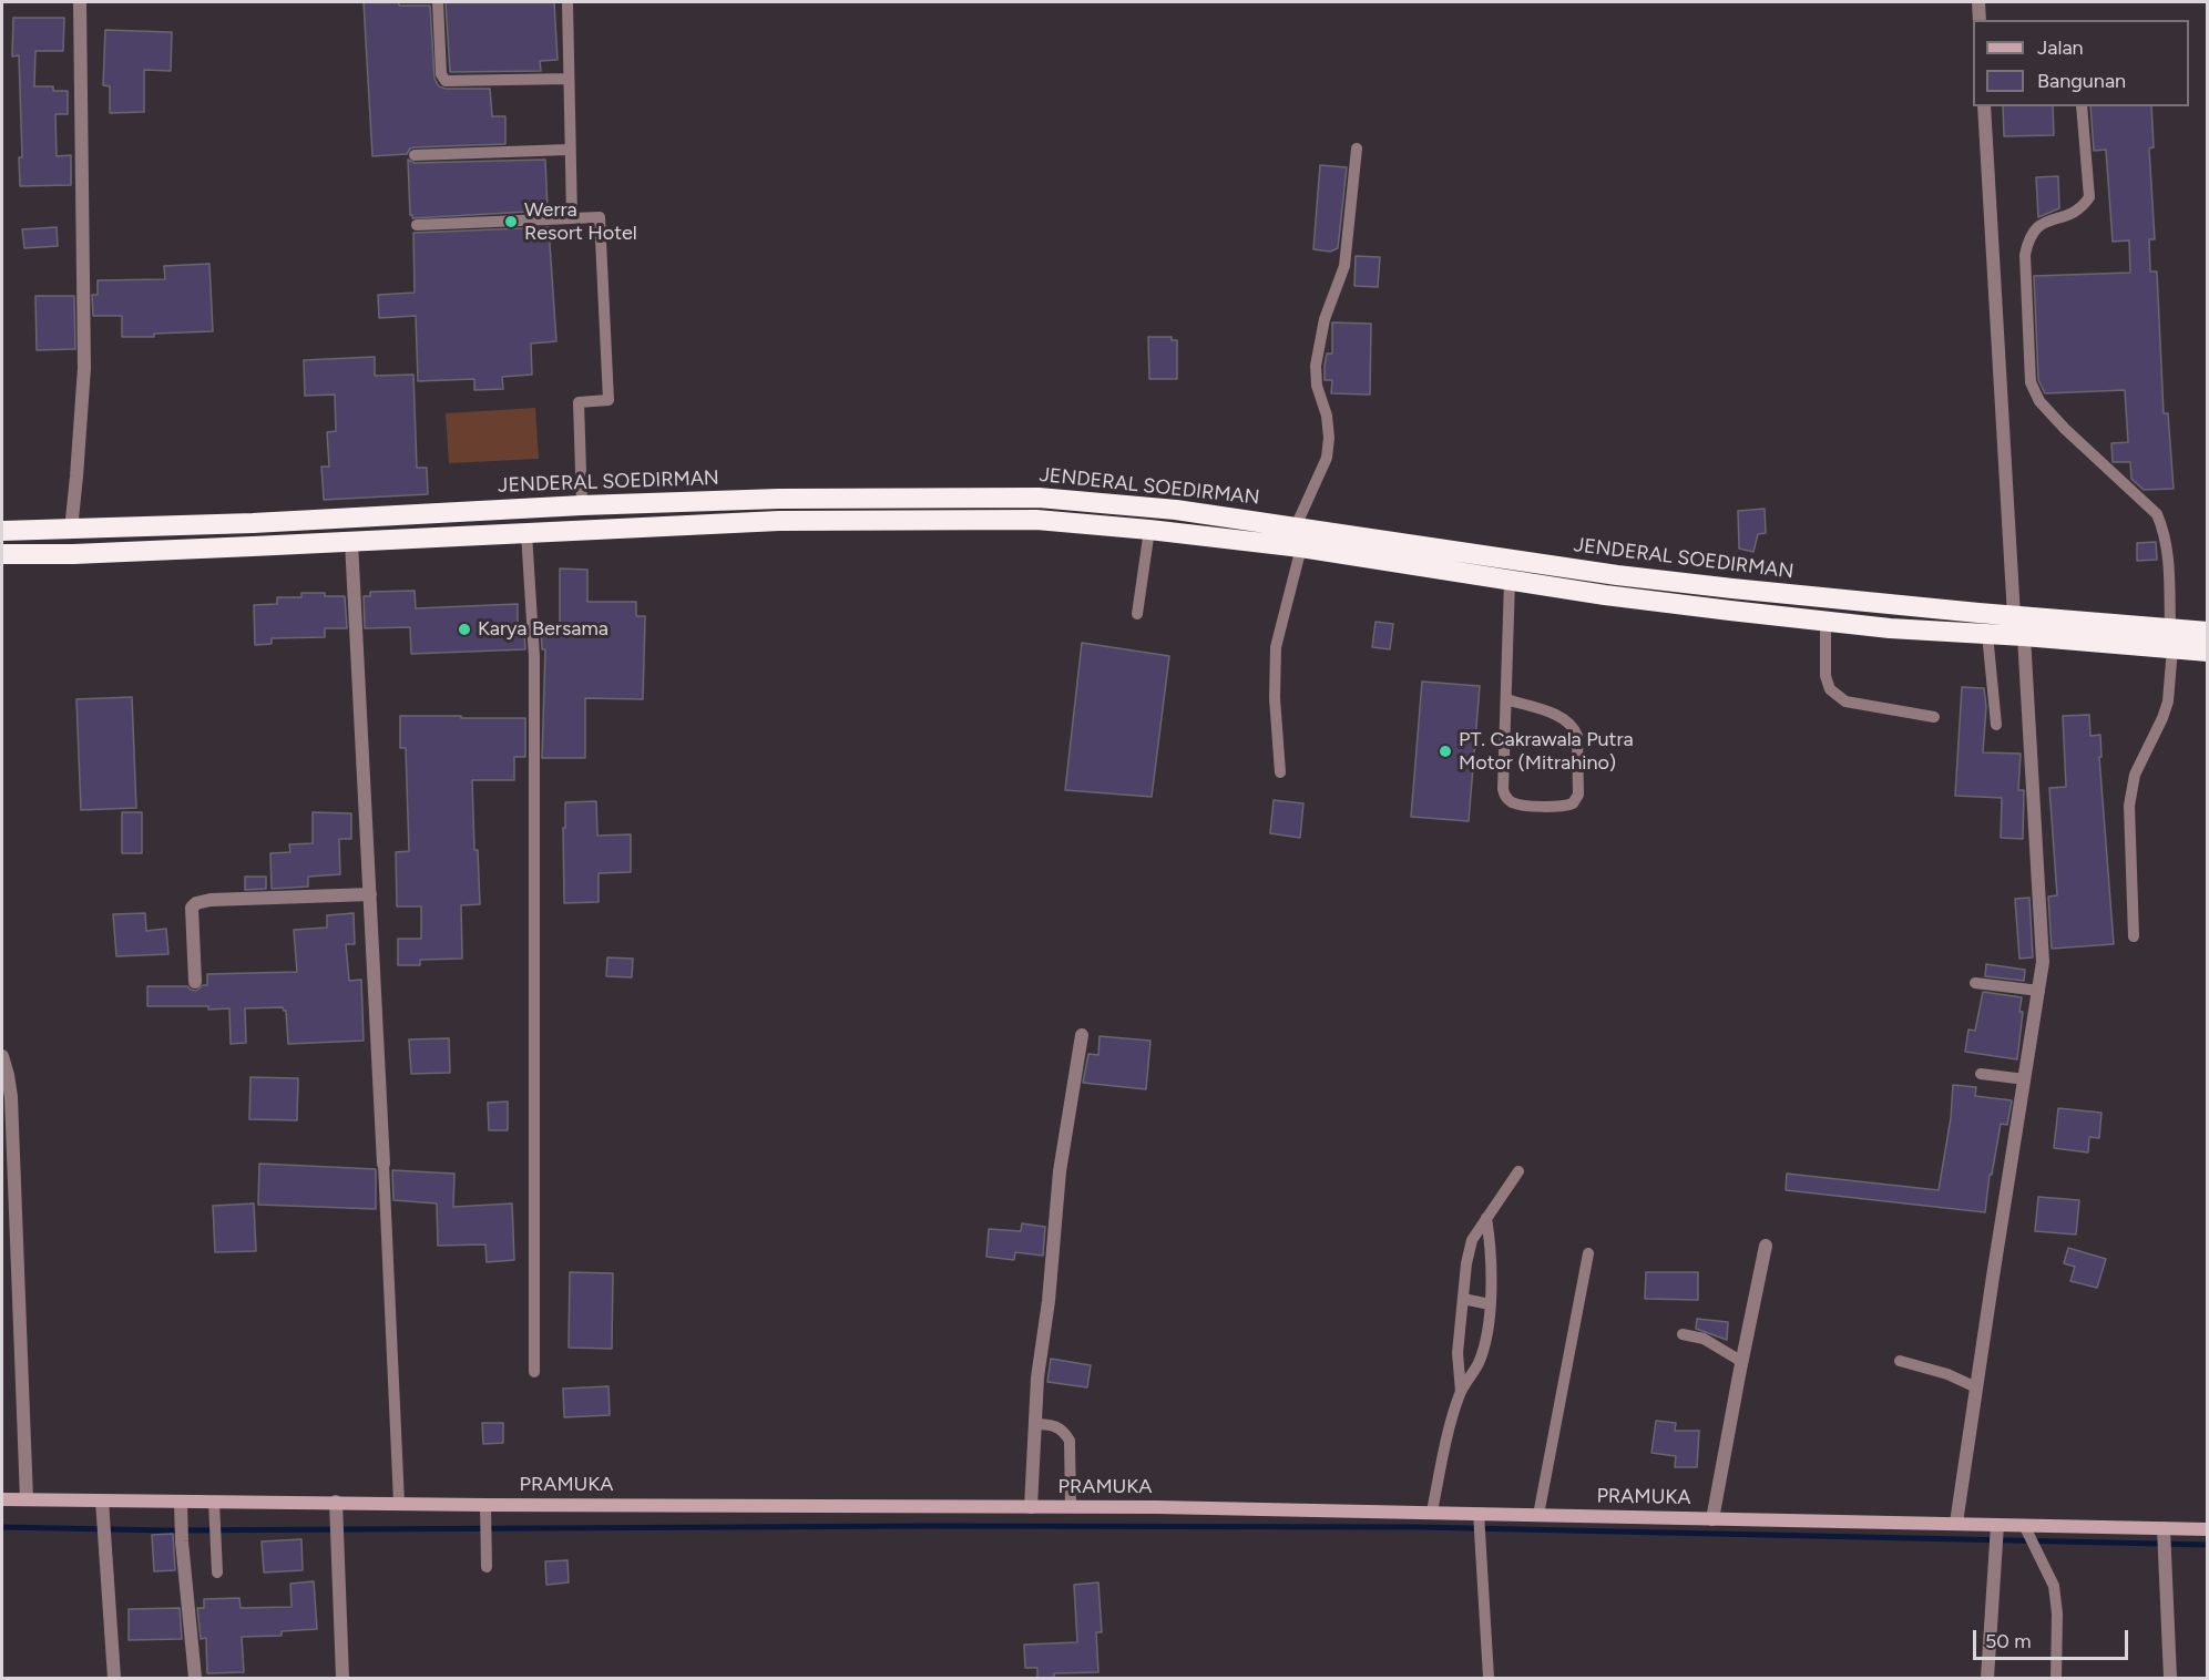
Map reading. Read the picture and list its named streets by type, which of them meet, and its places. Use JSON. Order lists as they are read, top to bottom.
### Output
{
  "streets": {
    "highway": ["JENDERAL SOEDIRMAN"],
    "street": ["PRAMUKA"]
  },
  "places": ["Werra Resort Hotel", "Karya Bersama", "PT. Cakrawala Putra Motor (Mitrahino)"],
  "legend": ["Jalan", "Bangunan"],
  "scale_bar": "50 m"
}
